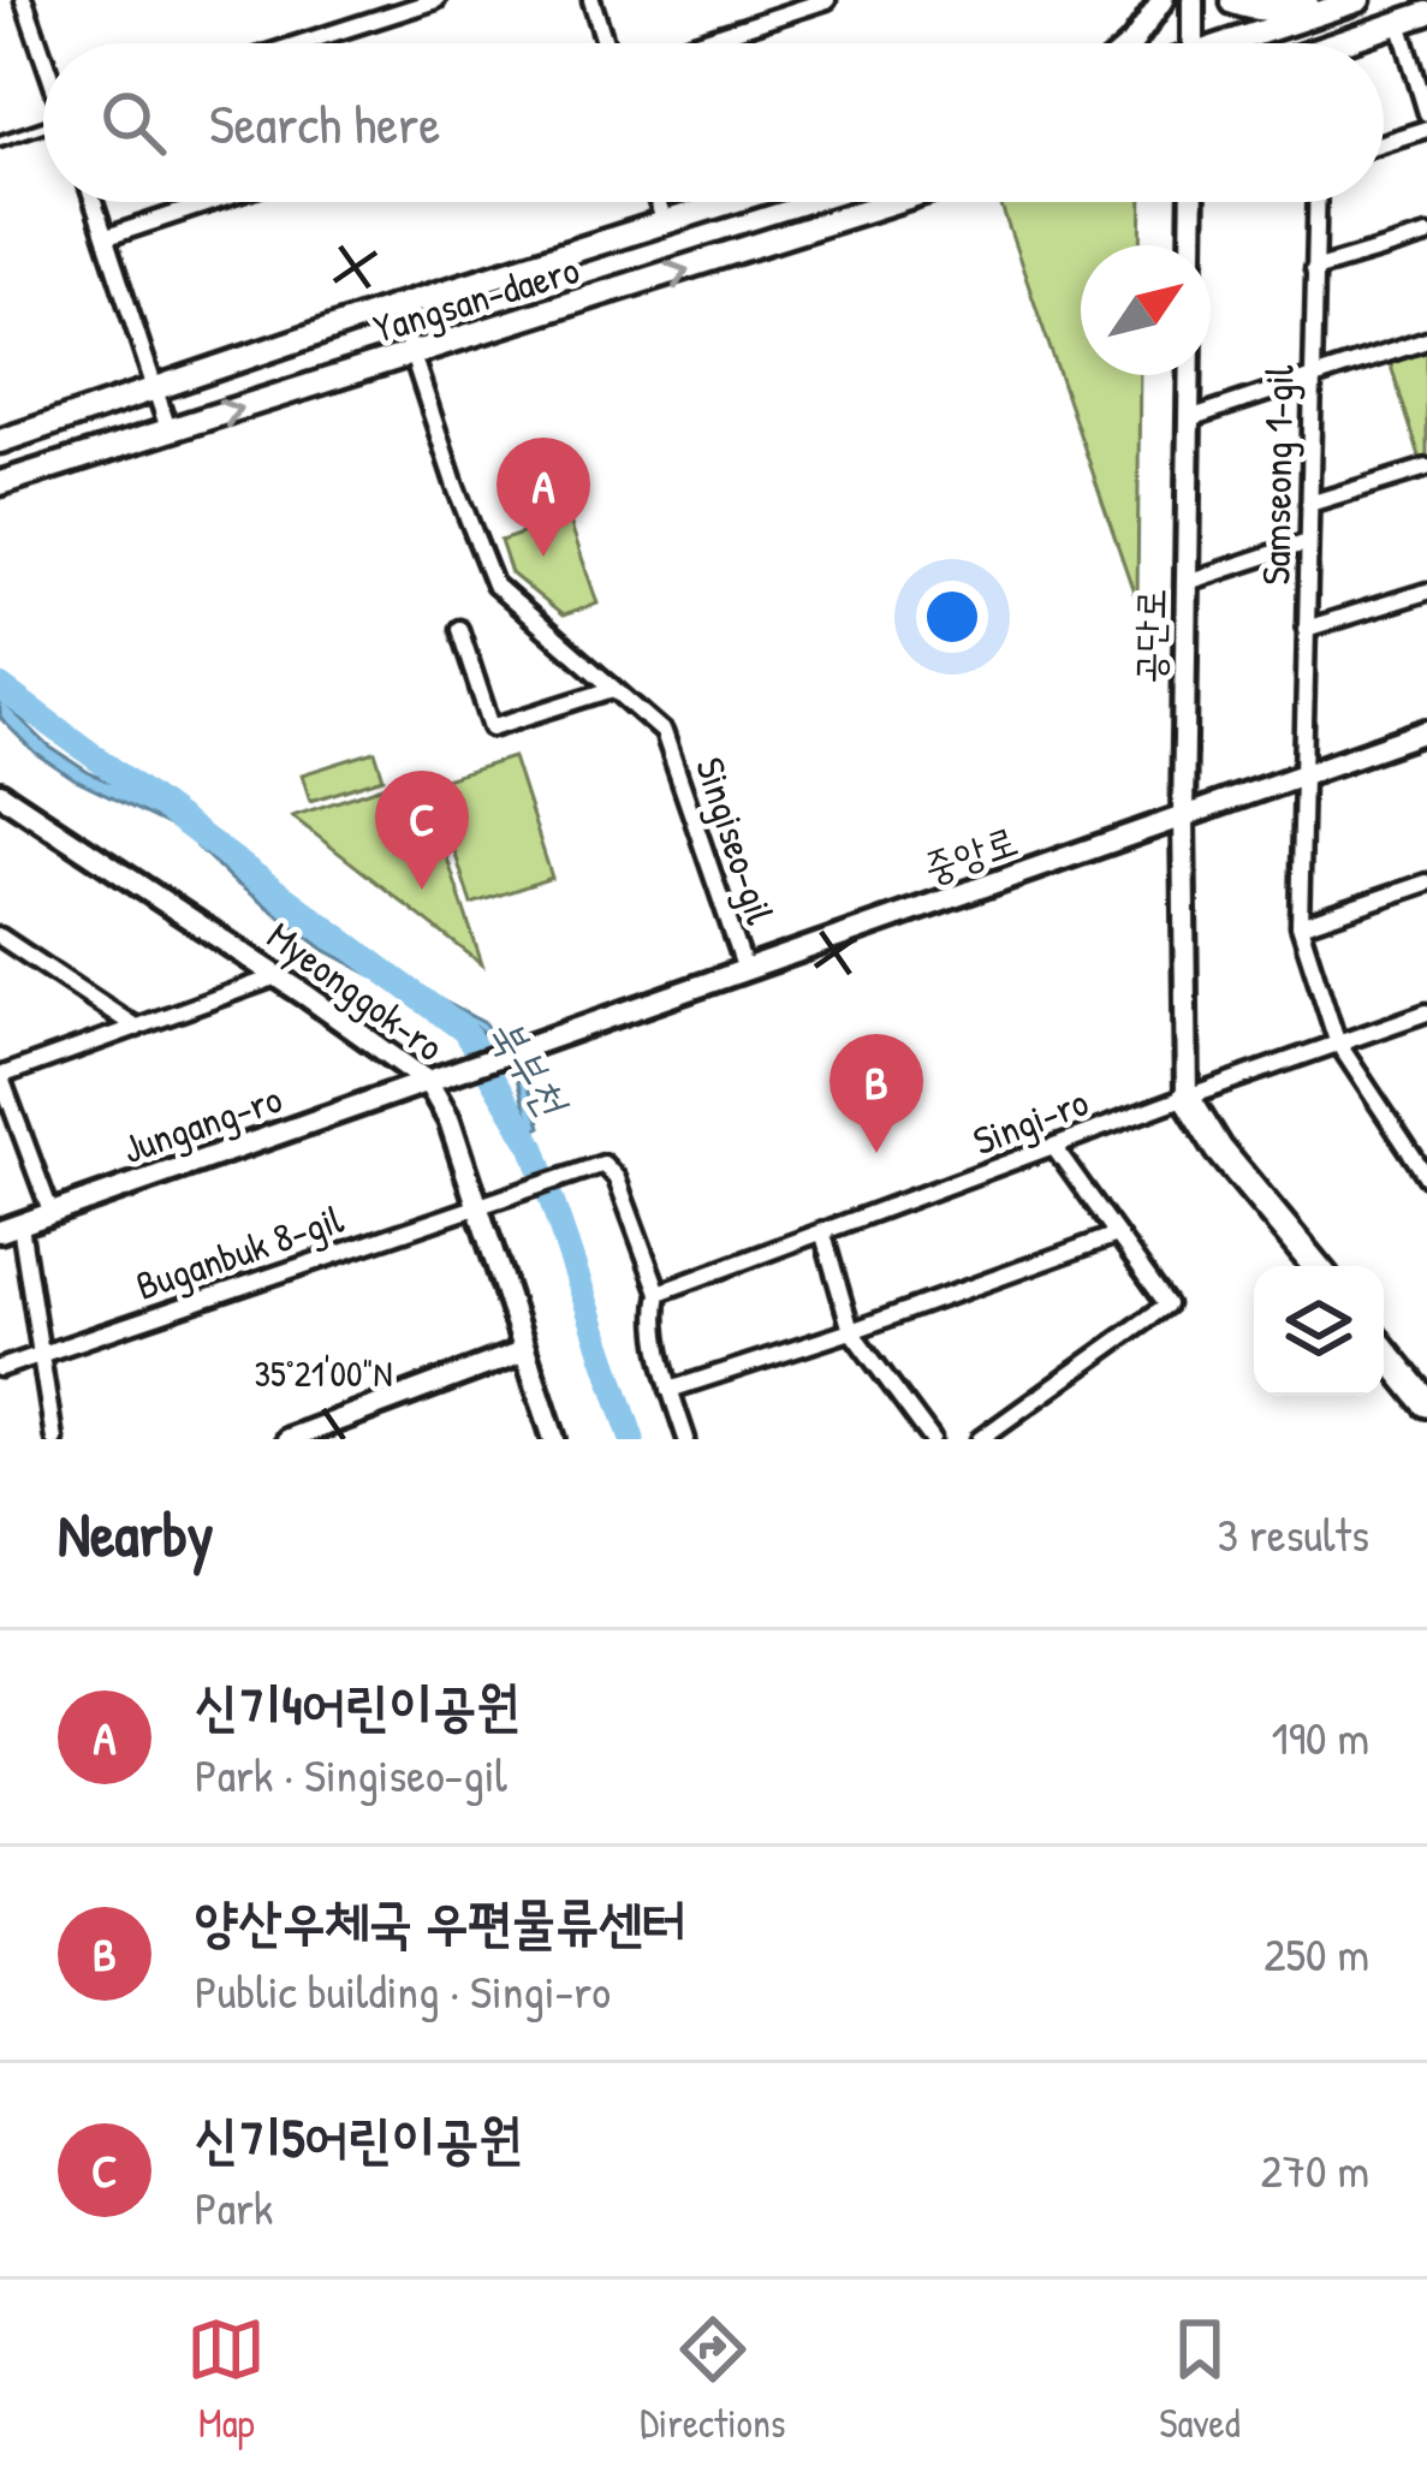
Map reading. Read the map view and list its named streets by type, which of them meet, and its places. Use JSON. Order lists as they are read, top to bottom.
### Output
{
  "streets": {
    "main road": ["Yangsan-daero"],
    "street": [
      "Samseong 1-gil",
      "공단로",
      "Singiseo-gil",
      "중앙로",
      "Myeonggok-ro",
      "Singi-ro",
      "Jungang-ro",
      "Buganbuk 8-gil"
    ]
  },
  "crossings": [
    ["Yangsan-daero", "Singiseo-gil"],
    ["Samseong 1-gil", "중앙로"],
    ["Samseong 1-gil", "Singi-ro"],
    ["공단로", "중앙로"],
    ["공단로", "Singi-ro"],
    ["Singiseo-gil", "중앙로"],
    ["중앙로", "Myeonggok-ro"],
    ["중앙로", "Jungang-ro"],
    ["Myeonggok-ro", "Jungang-ro"],
    ["Myeonggok-ro", "Buganbuk 8-gil"],
    ["Singi-ro", "Buganbuk 8-gil"]
  ],
  "water": ["북부천"],
  "north": "top right",
  "page": {
    "search": "Search here",
    "pins": ["A", "C", "B"],
    "heading": ["Nearby", "3 results"],
    "list": [
      {
        "mark": "A",
        "name": "신기4어린이공원",
        "note": "Park · Singiseo-gil",
        "value": "190 m"
      },
      {
        "mark": "B",
        "name": "양산우체국 우편물류센터",
        "note": "Public building · Singi-ro",
        "value": "250 m"
      },
      {
        "mark": "C",
        "name": "신기5어린이공원",
        "note": "Park",
        "value": "270 m"
      }
    ],
    "nav": ["Map", "Directions", "Saved"]
  },
  "coordinates": ["35°21'00\"N"]
}
